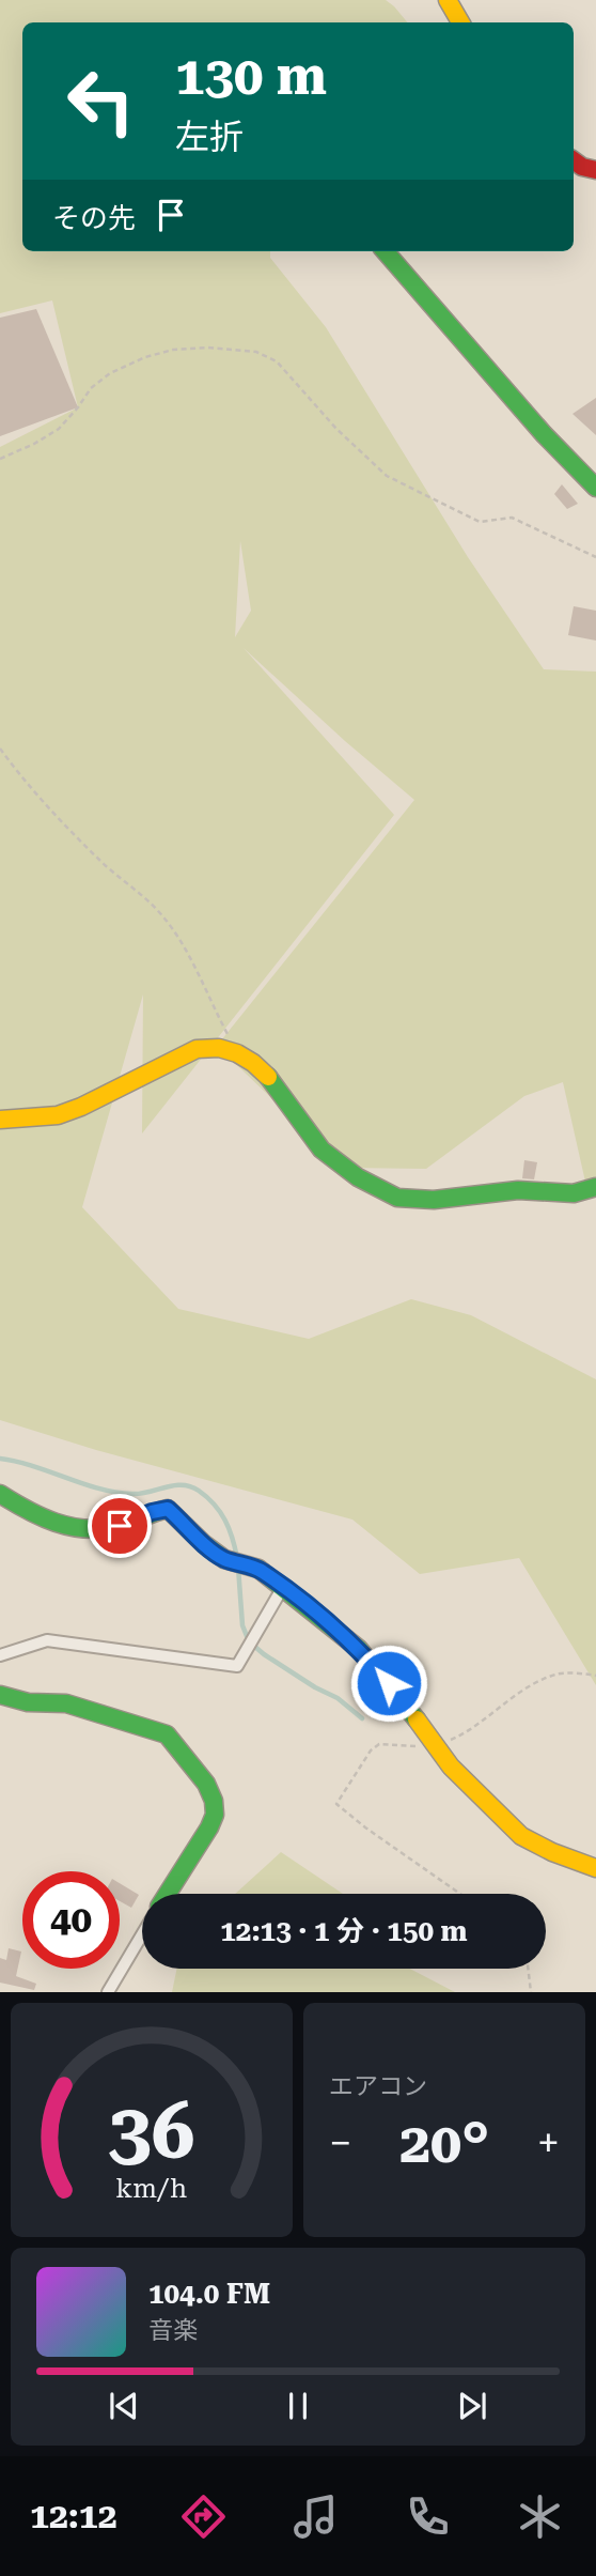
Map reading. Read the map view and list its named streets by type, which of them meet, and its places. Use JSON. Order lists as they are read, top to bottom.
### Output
{
  "page": {
    "turn": ["130 m", "左折"],
    "then": "その先",
    "limit": "40",
    "trip": "12:13 · 1 分 · 150 m",
    "tile": "エアコン",
    "heat": ["−", "20°", "+"],
    "song": ["104.0 FM", "音楽"],
    "tabs": "12:12",
    "gauge": ["36", "km/h"]
  }
}
